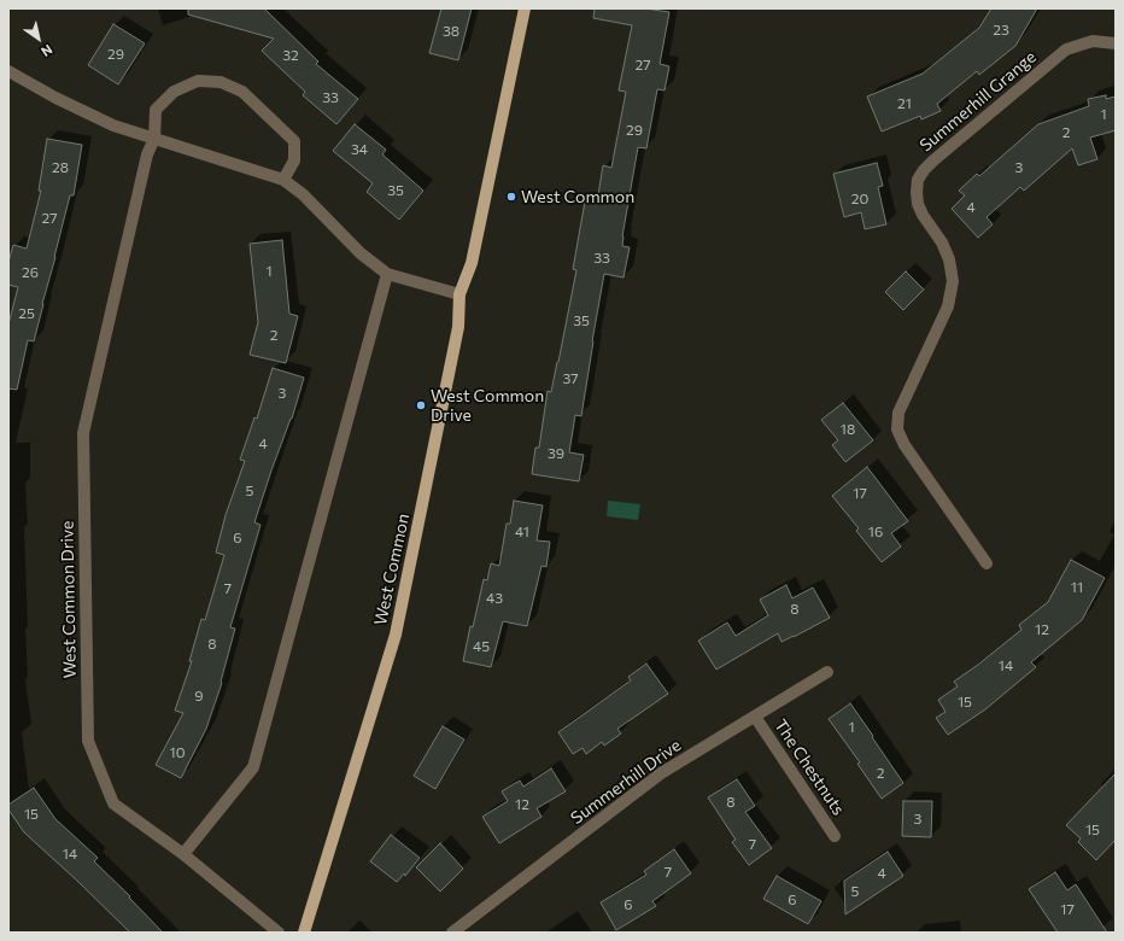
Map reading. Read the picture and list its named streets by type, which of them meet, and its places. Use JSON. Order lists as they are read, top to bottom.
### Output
{
  "streets": {
    "main road": ["West Common"],
    "street": [
      "Summerhill Grange",
      "West Common Drive",
      "The Chestnuts",
      "Summerhill Drive"
    ]
  },
  "crossings": [
    ["The Chestnuts", "Summerhill Drive"]
  ],
  "places": ["West Common", "West Common Drive"],
  "house_numbers": [
    "23",
    "38",
    "29",
    "32",
    "27",
    "33",
    "21",
    "1",
    "29",
    "2",
    "34",
    "28",
    "3",
    "35",
    "20",
    "4",
    "27",
    "33",
    "1",
    "26",
    "25",
    "35",
    "2",
    "37",
    "3",
    "18",
    "4",
    "39",
    "5",
    "17",
    "41",
    "16",
    "6",
    "11",
    "7",
    "43",
    "8",
    "12",
    "8",
    "45",
    "14",
    "9",
    "15",
    "1",
    "10",
    "2",
    "8",
    "12",
    "15",
    "3",
    "15",
    "7",
    "14",
    "7",
    "4",
    "5",
    "6",
    "6",
    "17"
  ],
  "north": "bottom right"
}
